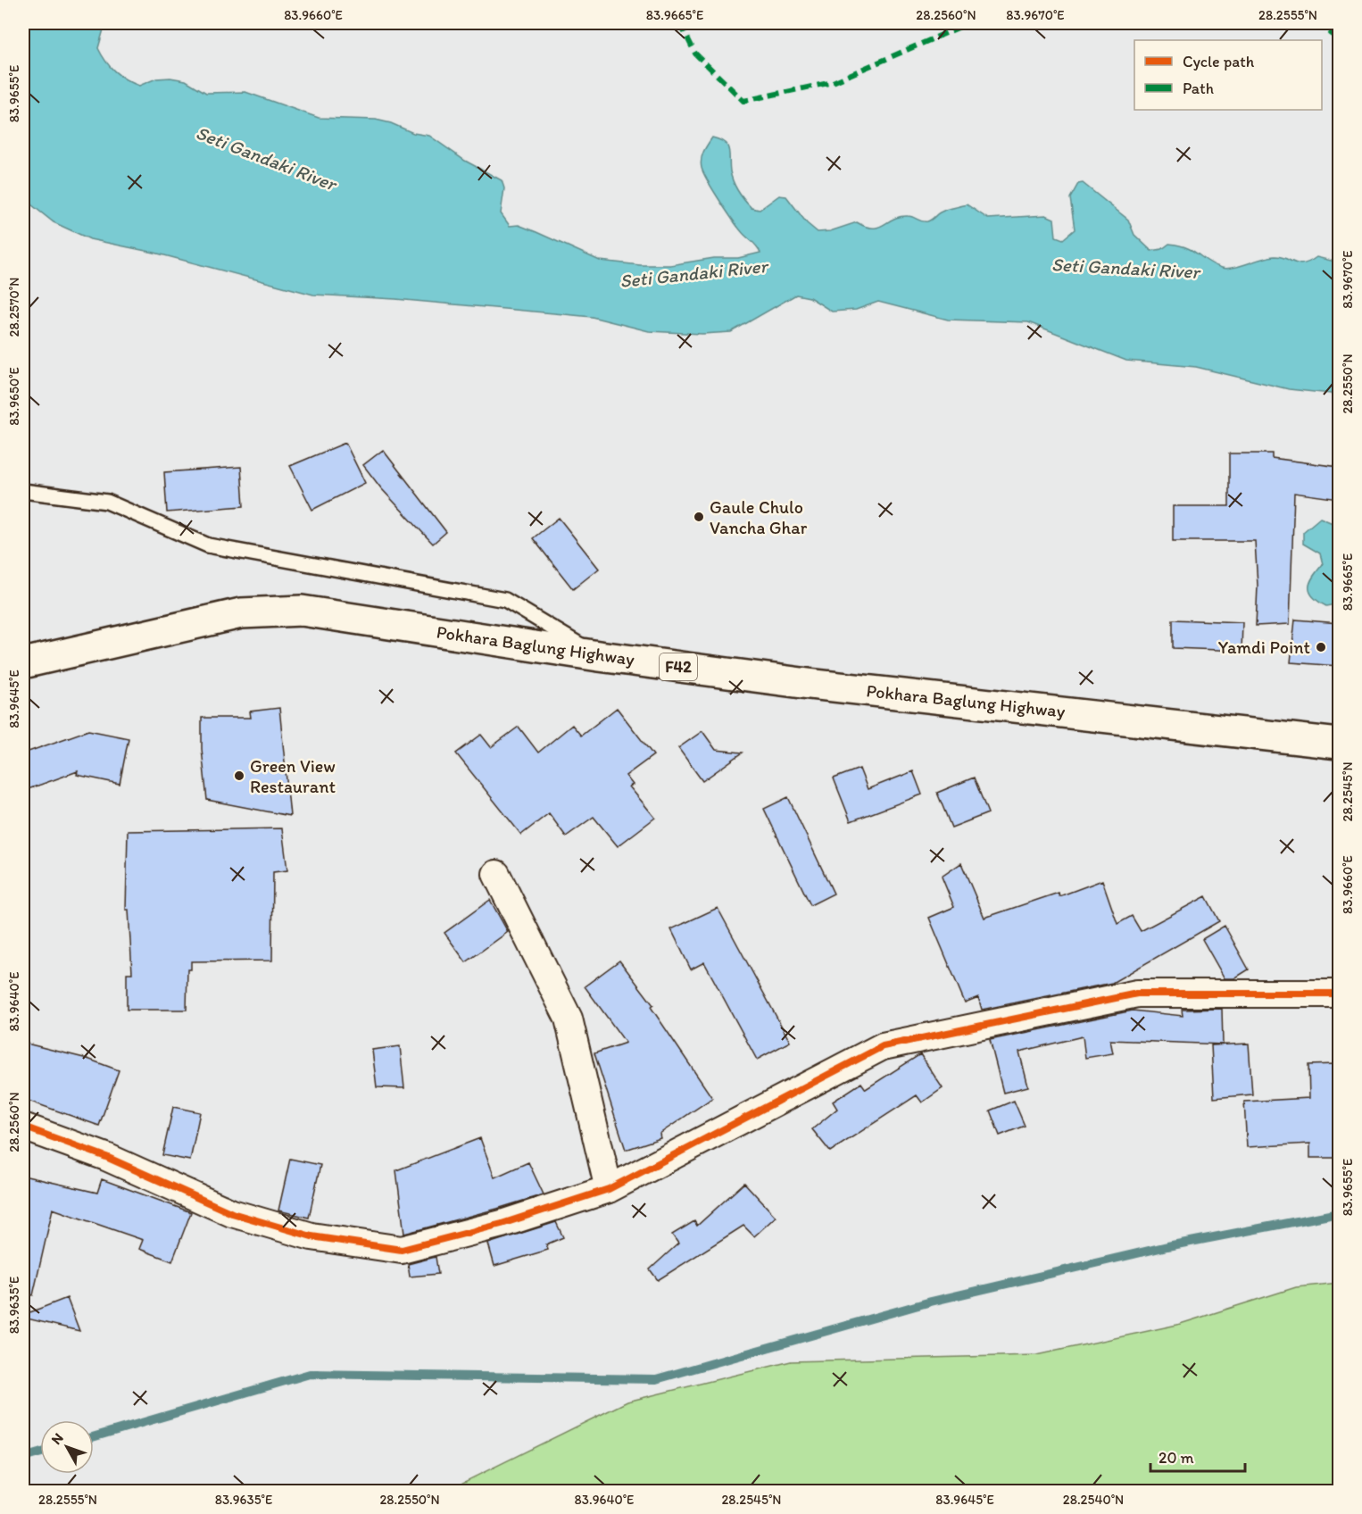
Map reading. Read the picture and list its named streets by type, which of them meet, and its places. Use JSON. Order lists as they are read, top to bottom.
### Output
{
  "streets": {
    "highway": ["Pokhara Baglung Highway", "F42"]
  },
  "water": ["Seti Gandaki River"],
  "places": ["Gaule Chulo Vancha Ghar", "Yamdi Point", "Green View Restaurant"],
  "legend": ["Cycle path", "Path"],
  "scale_bar": "20 m",
  "north": "top left",
  "coordinates": [
    "83.9660°E",
    "83.9665°E",
    "28.2560°N",
    "83.9670°E",
    "28.2555°N",
    "83.9655°E",
    "28.2570°N",
    "28.2550°N",
    "83.9650°E",
    "83.9645°E",
    "28.2545°N",
    "83.9640°E",
    "83.9635°E",
    "28.2540°N"
  ]
}
